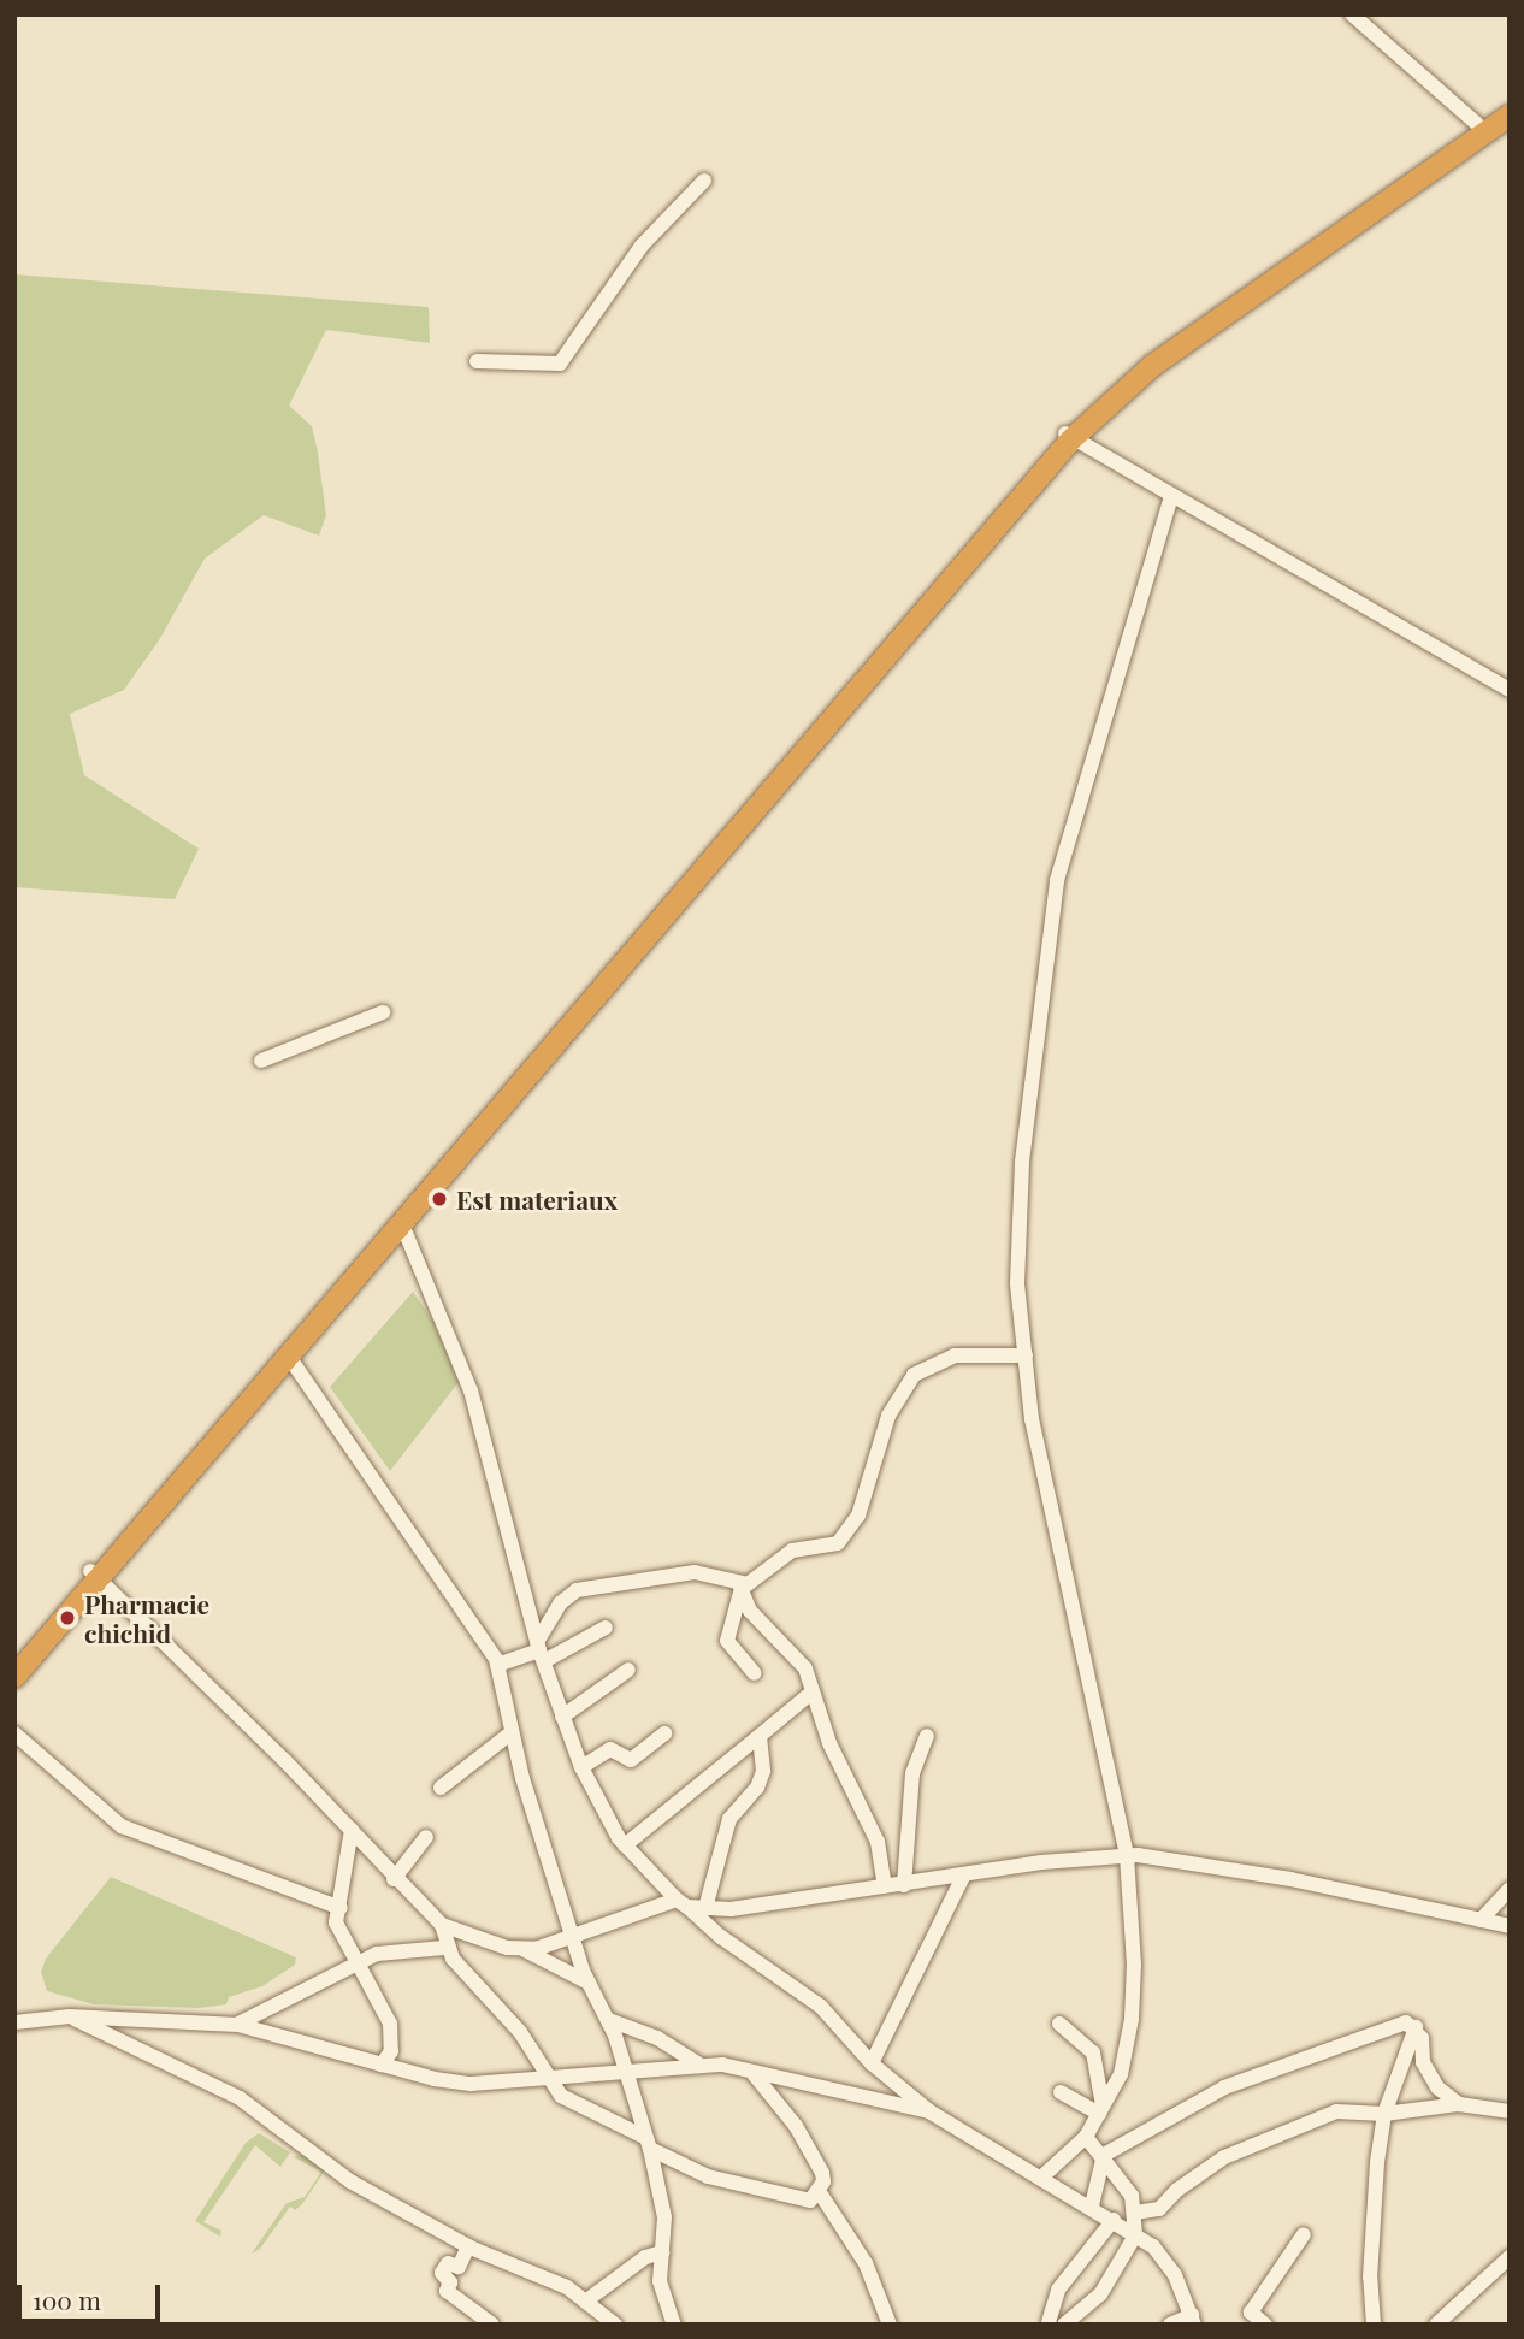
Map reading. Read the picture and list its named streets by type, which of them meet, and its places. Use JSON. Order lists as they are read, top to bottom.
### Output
{
  "places": ["Est materiaux", "Pharmacie chichid"],
  "scale_bar": "100 m"
}
